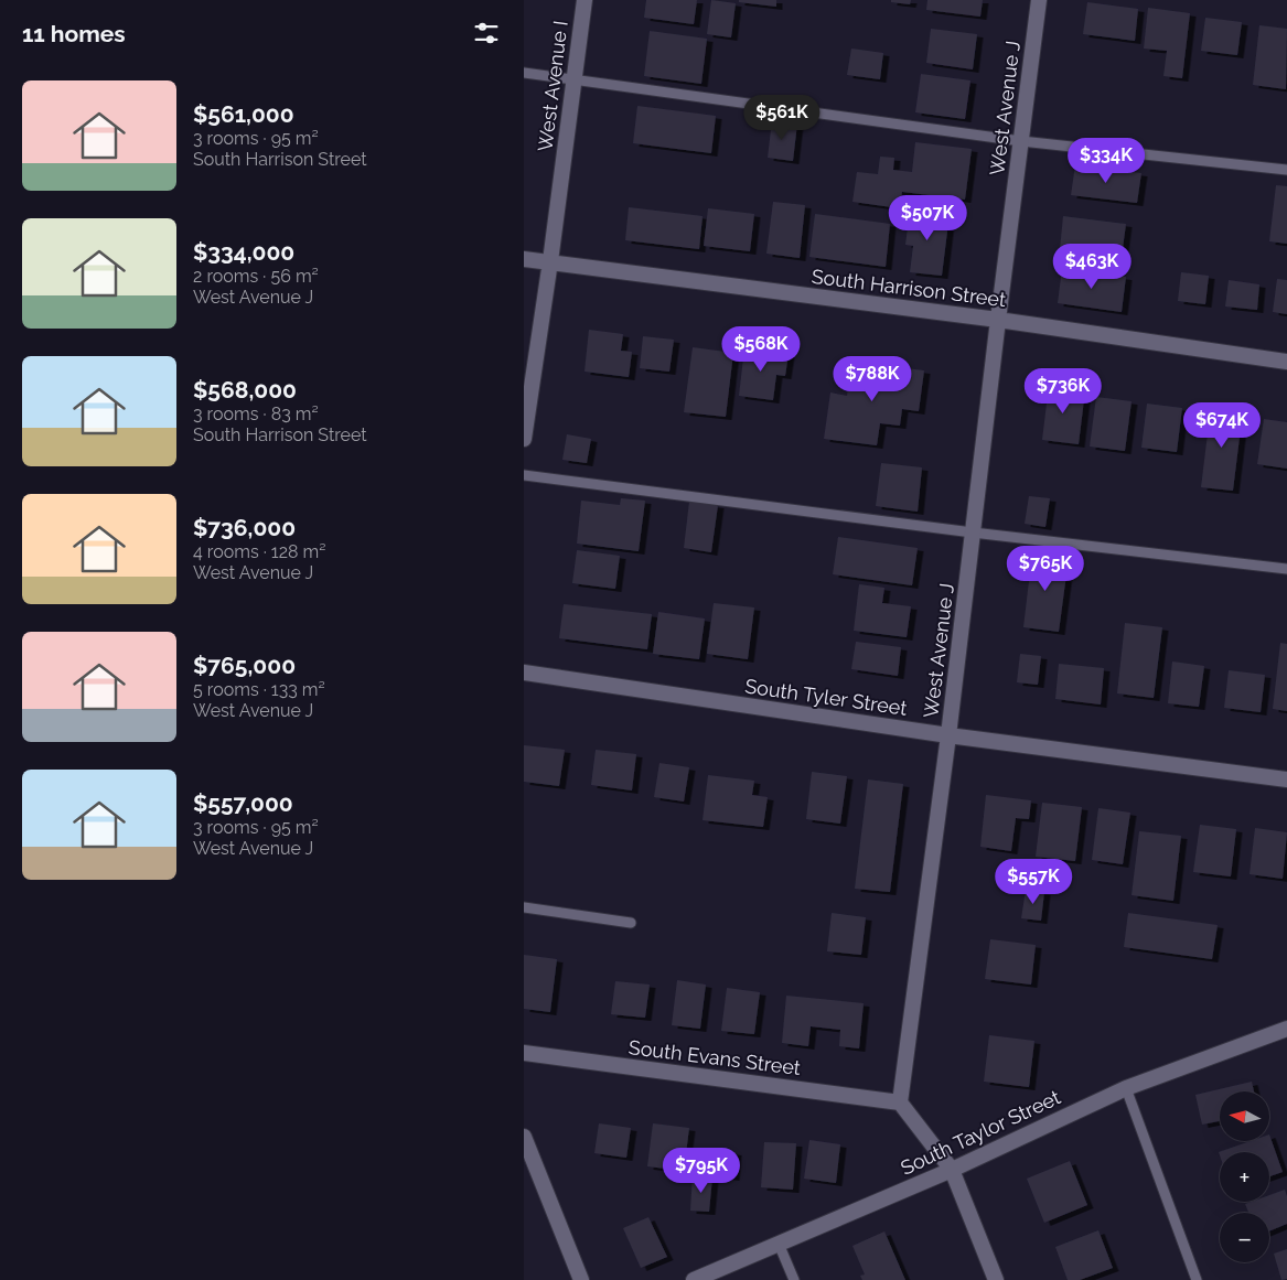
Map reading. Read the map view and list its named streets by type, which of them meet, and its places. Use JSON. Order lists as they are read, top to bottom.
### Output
{
  "streets": {
    "street": [
      "West Avenue I",
      "West Avenue J",
      "South Harrison Street",
      "South Tyler Street",
      "South Evans Street",
      "South Taylor Street"
    ]
  },
  "crossings": [
    ["West Avenue I", "South Harrison Street"],
    ["West Avenue J", "South Harrison Street"],
    ["West Avenue J", "South Tyler Street"],
    ["West Avenue J", "South Evans Street"]
  ],
  "north": "left",
  "page": {
    "heading": "11 homes",
    "list": [
      {
        "name": "$561,000",
        "note": "3 rooms · 95 m² · South Harrison Street"
      },
      {
        "name": "$334,000",
        "note": "2 rooms · 56 m² · West Avenue J"
      },
      {
        "name": "$568,000",
        "note": "3 rooms · 83 m² · South Harrison Street"
      },
      {
        "name": "$736,000",
        "note": "4 rooms · 128 m² · West Avenue J"
      },
      {
        "name": "$765,000",
        "note": "5 rooms · 133 m² · West Avenue J"
      },
      {
        "name": "$557,000",
        "note": "3 rooms · 95 m² · West Avenue J"
      }
    ],
    "price": [
      "$561K",
      "$334K",
      "$507K",
      "$463K",
      "$568K",
      "$788K",
      "$736K",
      "$674K",
      "$765K",
      "$557K",
      "$795K"
    ],
    "map_buttons": ["+", "−"]
  }
}
